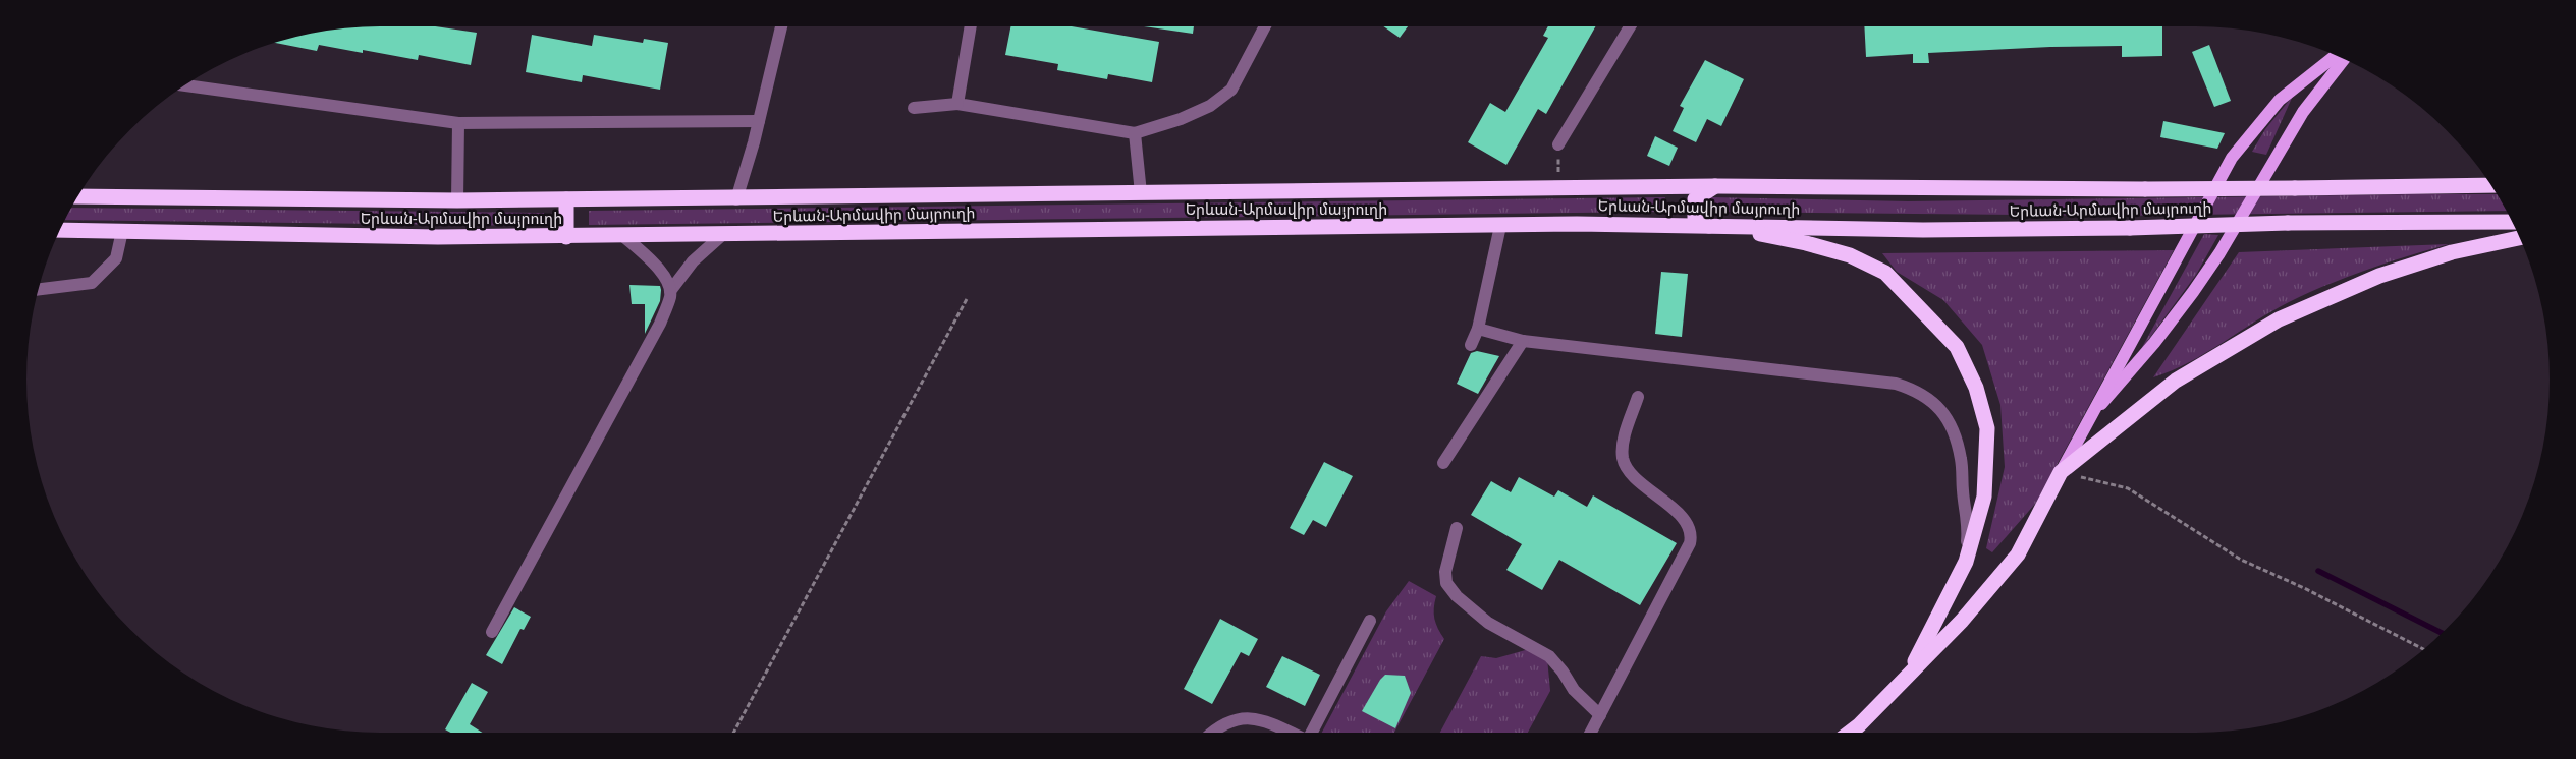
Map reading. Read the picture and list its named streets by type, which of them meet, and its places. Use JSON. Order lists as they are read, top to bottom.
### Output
{
  "streets": {
    "highway": ["Երևան-Արմավիր մայրուղի"]
  }
}
